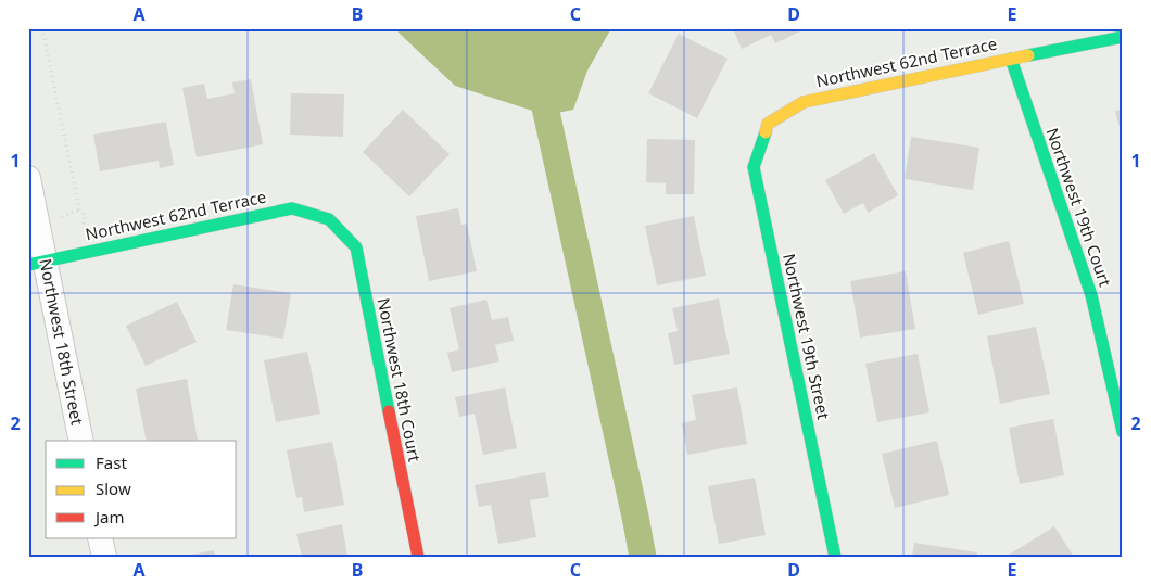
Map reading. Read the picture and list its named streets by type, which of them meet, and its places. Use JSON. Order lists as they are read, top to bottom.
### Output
{
  "streets": {
    "street": [
      "Northwest 62nd Terrace",
      "Northwest 19th Court",
      "Northwest 19th Street",
      "Northwest 18th Street",
      "Northwest 18th Court"
    ]
  },
  "crossings": [
    ["Northwest 62nd Terrace", "Northwest 19th Court"],
    ["Northwest 62nd Terrace", "Northwest 19th Street"],
    ["Northwest 62nd Terrace", "Northwest 18th Street"],
    ["Northwest 62nd Terrace", "Northwest 18th Court"]
  ],
  "legend": ["Fast", "Slow", "Jam"],
  "grid": {
    "columns": [
      "A",
      "B",
      "C",
      "D",
      "E"
    ],
    "rows": ["1", "2"]
  }
}
